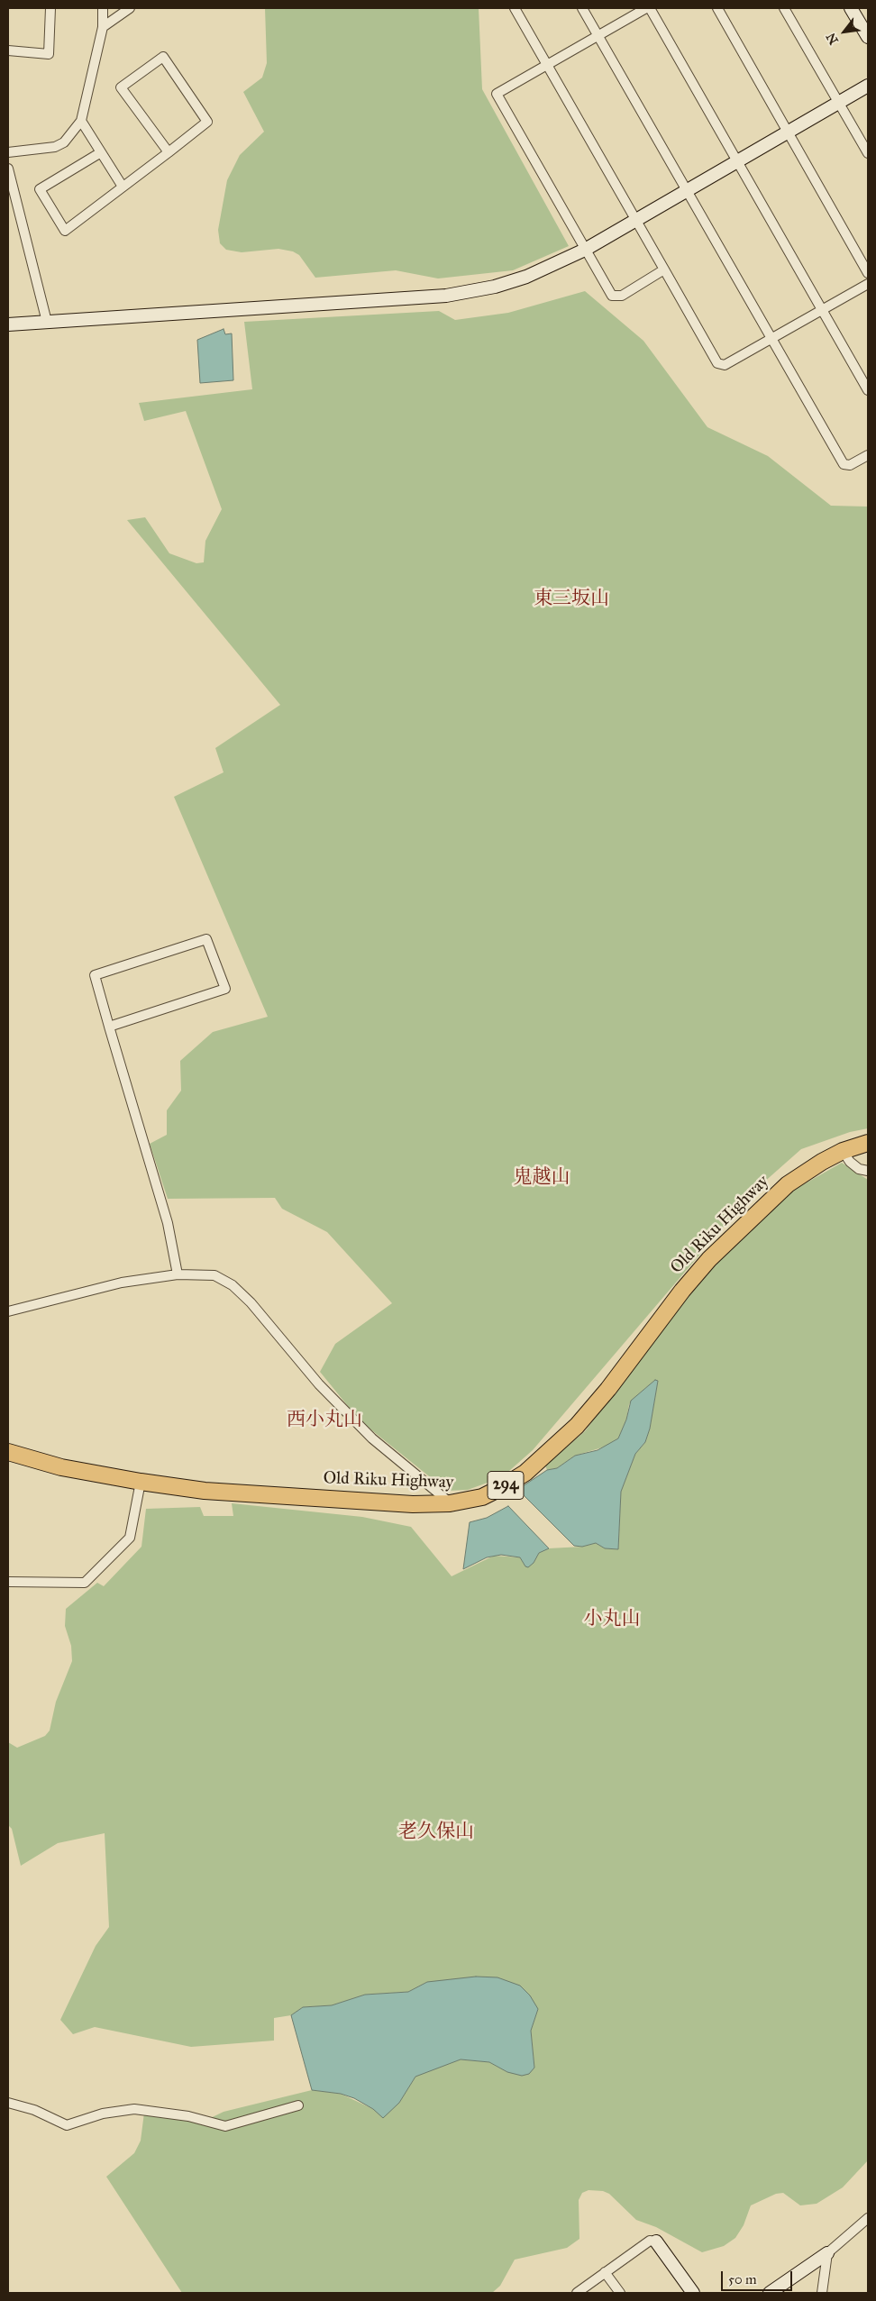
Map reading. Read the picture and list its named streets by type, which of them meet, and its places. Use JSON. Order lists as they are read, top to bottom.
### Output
{
  "streets": {
    "highway": ["Old Riku Highway", "294"]
  },
  "districts": [
    "東三坂山",
    "鬼越山",
    "西小丸山",
    "小丸山",
    "老久保山"
  ],
  "scale_bar": "50 m",
  "north": "bottom left"
}
